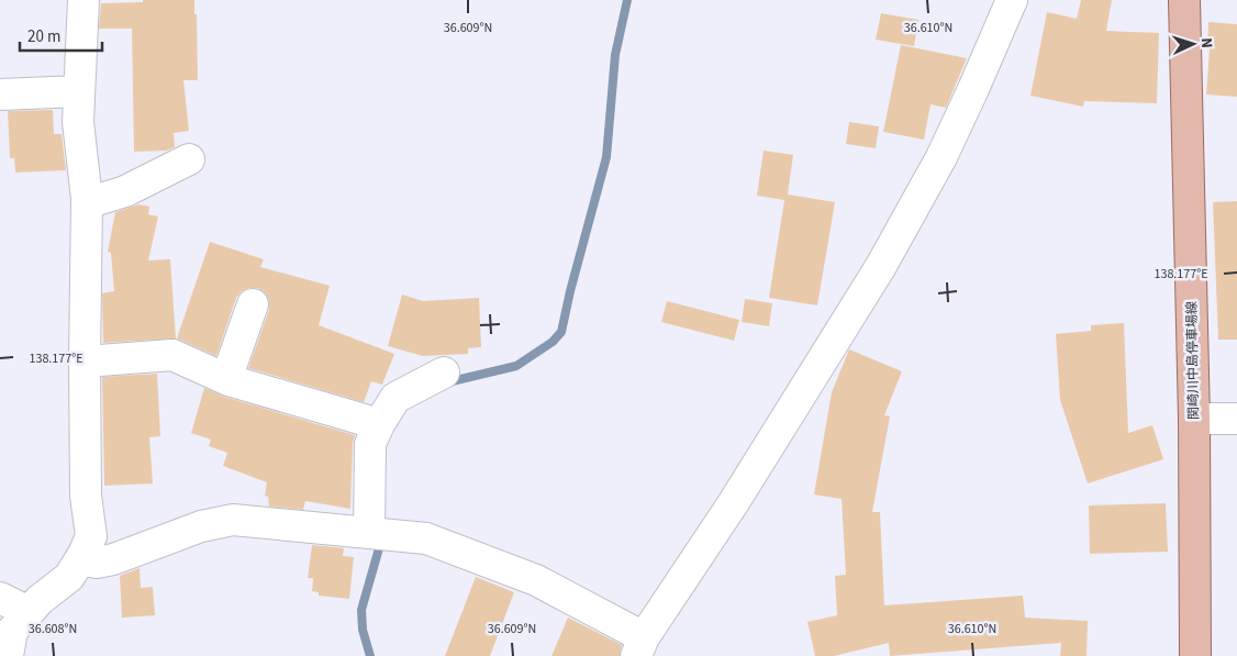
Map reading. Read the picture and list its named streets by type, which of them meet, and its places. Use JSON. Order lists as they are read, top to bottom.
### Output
{
  "streets": {
    "main road": ["関崎川中島停車場線"]
  },
  "scale_bar": "20 m",
  "north": "right",
  "coordinates": [
    "36.609°N",
    "36.610°N",
    "138.177°E",
    "36.608°N"
  ]
}
